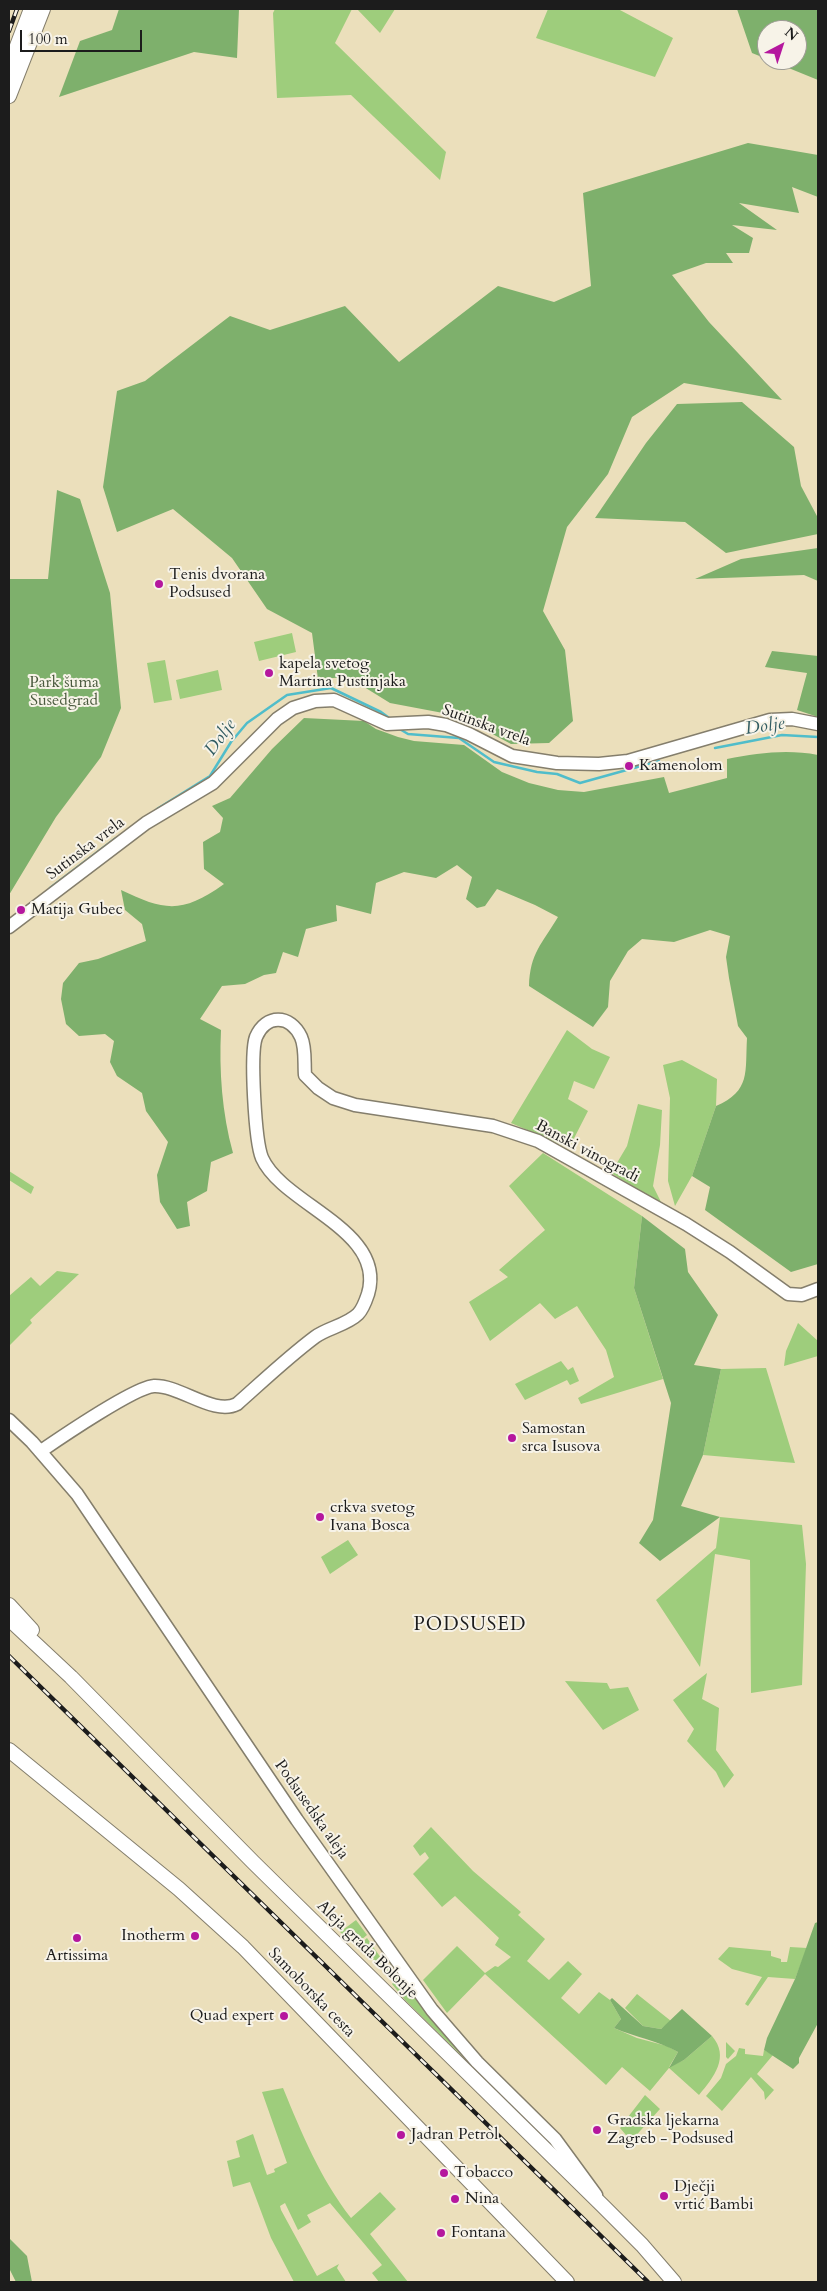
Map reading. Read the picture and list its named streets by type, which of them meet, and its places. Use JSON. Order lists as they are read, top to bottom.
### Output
{
  "streets": {
    "main road": ["Aleja grada Bolonje", "Samoborska cesta"],
    "street": ["Sutinska vrela", "Banski vinogradi", "Podsusedska aleja"]
  },
  "crossings": [
    ["Banski vinogradi", "Podsusedska aleja"],
    ["Podsusedska aleja", "Aleja grada Bolonje"]
  ],
  "districts": ["PODSUSED"],
  "water": ["Dolje"],
  "parks": ["Park šuma Susedgrad"],
  "places": [
    "Tenis dvorana Podsused",
    "kapela svetog Martina Pustinjaka",
    "Kamenolom",
    "Matija Gubec",
    "Samostan srca Isusova",
    "crkva svetog Ivana Bosca",
    "Inotherm",
    "Artissima",
    "Quad expert",
    "Gradska ljekarna Zagreb - Podsused",
    "Jadran Petrol",
    "Tobacco",
    "Dječji vrtić Bambi",
    "Nina",
    "Fontana"
  ],
  "scale_bar": "100 m",
  "north": "top right"
}
